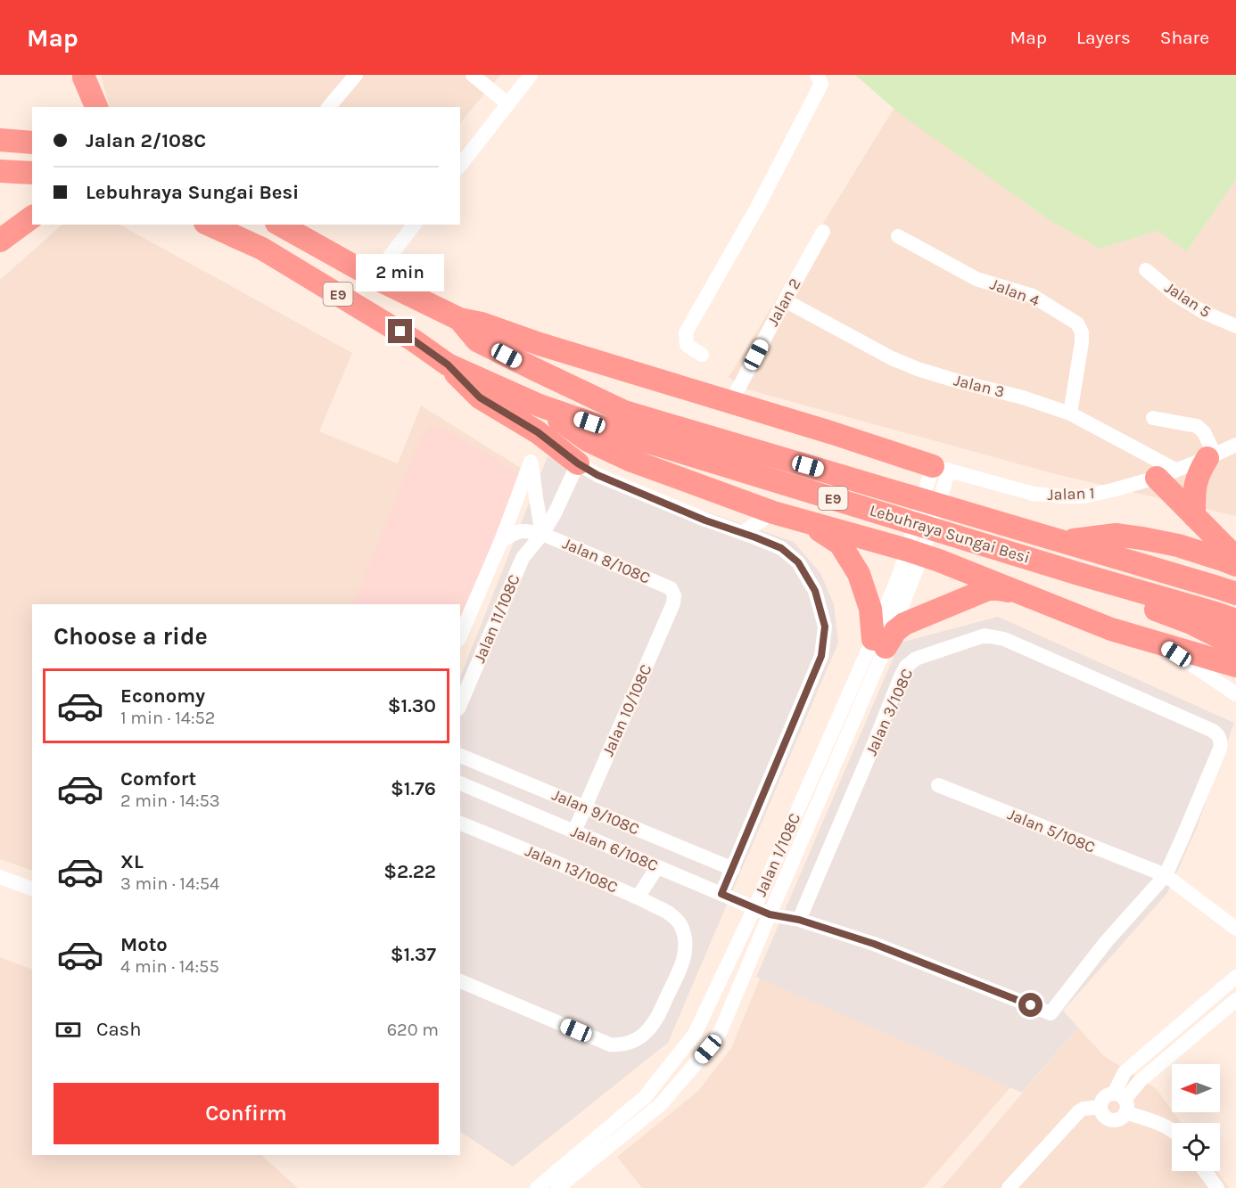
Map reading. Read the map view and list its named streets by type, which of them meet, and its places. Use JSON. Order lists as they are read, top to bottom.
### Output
{
  "streets": {
    "highway": ["E9", "Lebuhraya Sungai Besi"],
    "street": [
      "Jalan 4",
      "Jalan 5",
      "Jalan 2",
      "Jalan 3",
      "Jalan 1",
      "Jalan 8/108C",
      "Jalan 11/108C",
      "Jalan 10/108C",
      "Jalan 3/108C",
      "Jalan 9/108C",
      "Jalan 5/108C",
      "Jalan 6/108C",
      "Jalan 1/108C",
      "Jalan 13/108C"
    ]
  },
  "crossings": [
    ["Jalan 4", "Jalan 3"],
    ["Jalan 2", "Jalan 3"],
    ["Jalan 3", "Jalan 1"],
    ["Jalan 1", "Jalan 1/108C"],
    ["Jalan 8/108C", "Jalan 11/108C"],
    ["Jalan 8/108C", "Jalan 10/108C"],
    ["Jalan 10/108C", "Jalan 9/108C"],
    ["Jalan 10/108C", "Jalan 6/108C"],
    ["Jalan 3/108C", "Jalan 5/108C"],
    ["Jalan 3/108C", "Jalan 6/108C"],
    ["Jalan 5/108C", "Jalan 6/108C"],
    ["Jalan 6/108C", "Jalan 1/108C"]
  ],
  "north": "left",
  "page": {
    "header": "Map",
    "nav": ["Map", "Layers", "Share"],
    "banner": ["Jalan 2/108C", "Lebuhraya Sungai Besi"],
    "bubble": "2 min",
    "heading": "Choose a ride",
    "list": [
      {
        "name": "Economy",
        "note": "1 min · 14:52",
        "value": "$1.30"
      },
      {
        "name": "Comfort",
        "note": "2 min · 14:53",
        "value": "$1.76"
      },
      {
        "name": "XL",
        "note": "3 min · 14:54",
        "value": "$2.22"
      },
      {
        "name": "Moto",
        "note": "4 min · 14:55",
        "value": "$1.37"
      }
    ],
    "pay": ["Cash", "620 m"],
    "buttons": "Confirm"
  }
}
